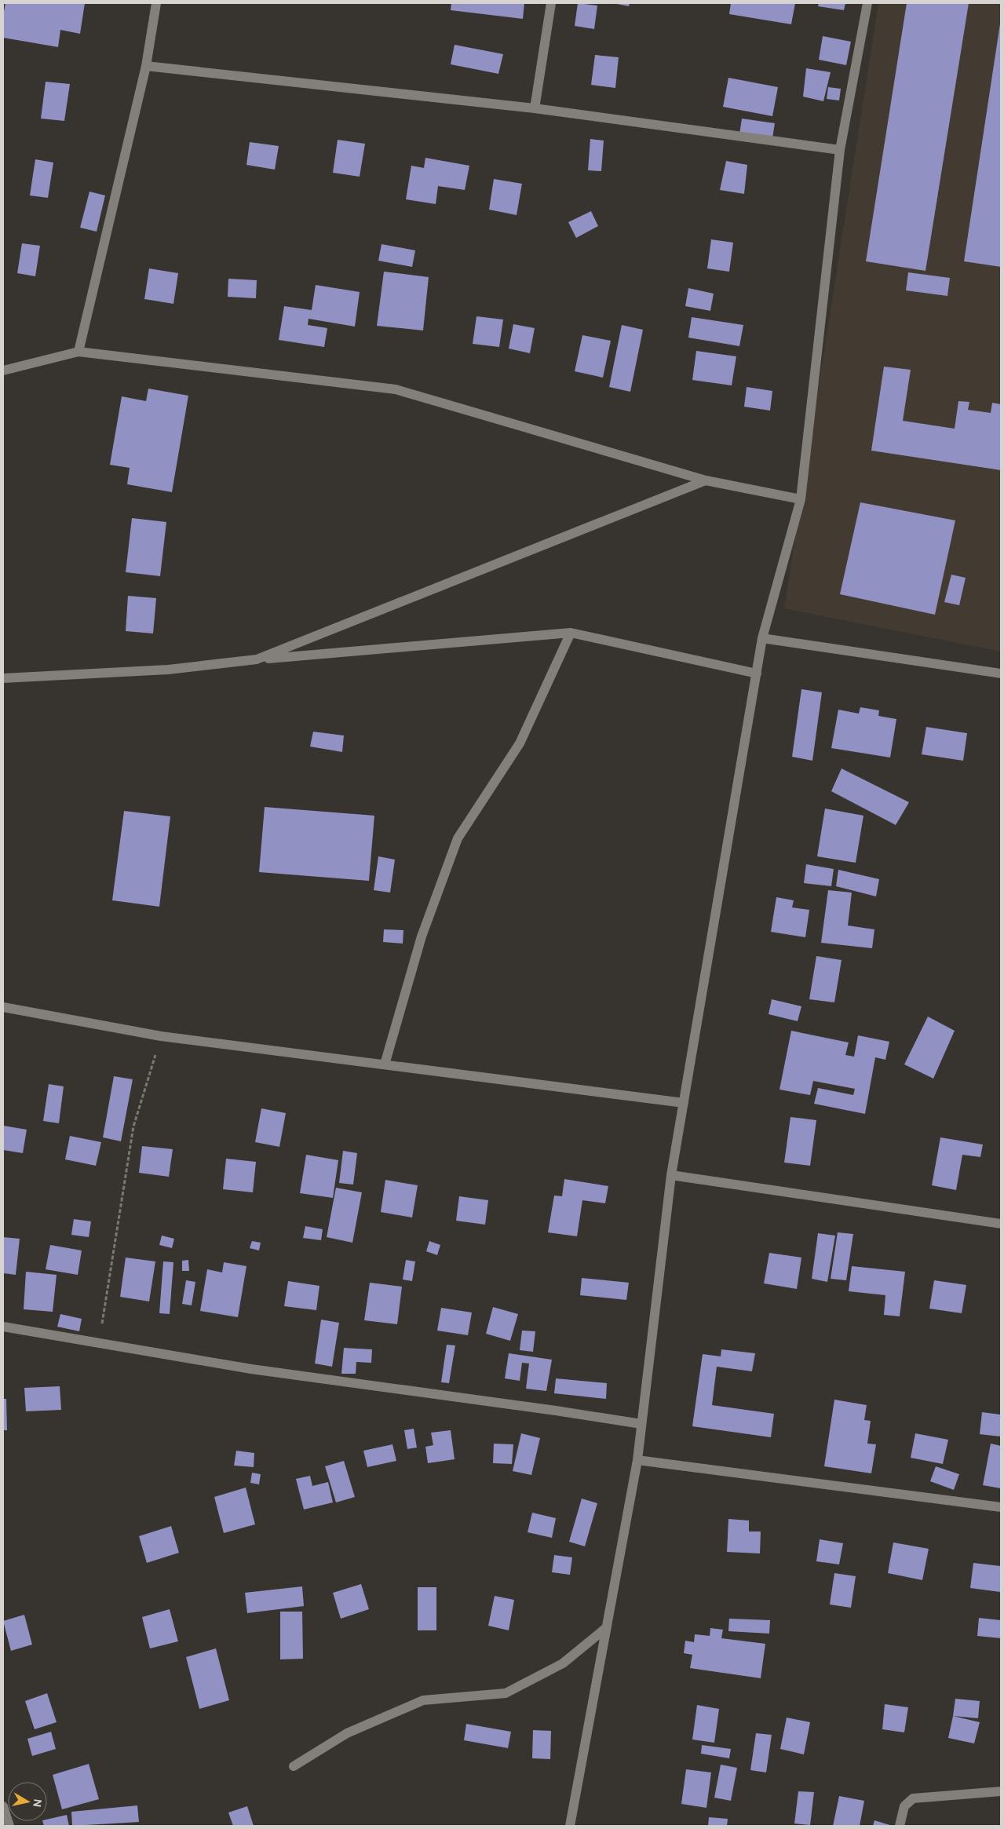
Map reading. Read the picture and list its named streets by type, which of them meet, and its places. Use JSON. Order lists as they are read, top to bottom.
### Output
{
  "north": "right"
}
